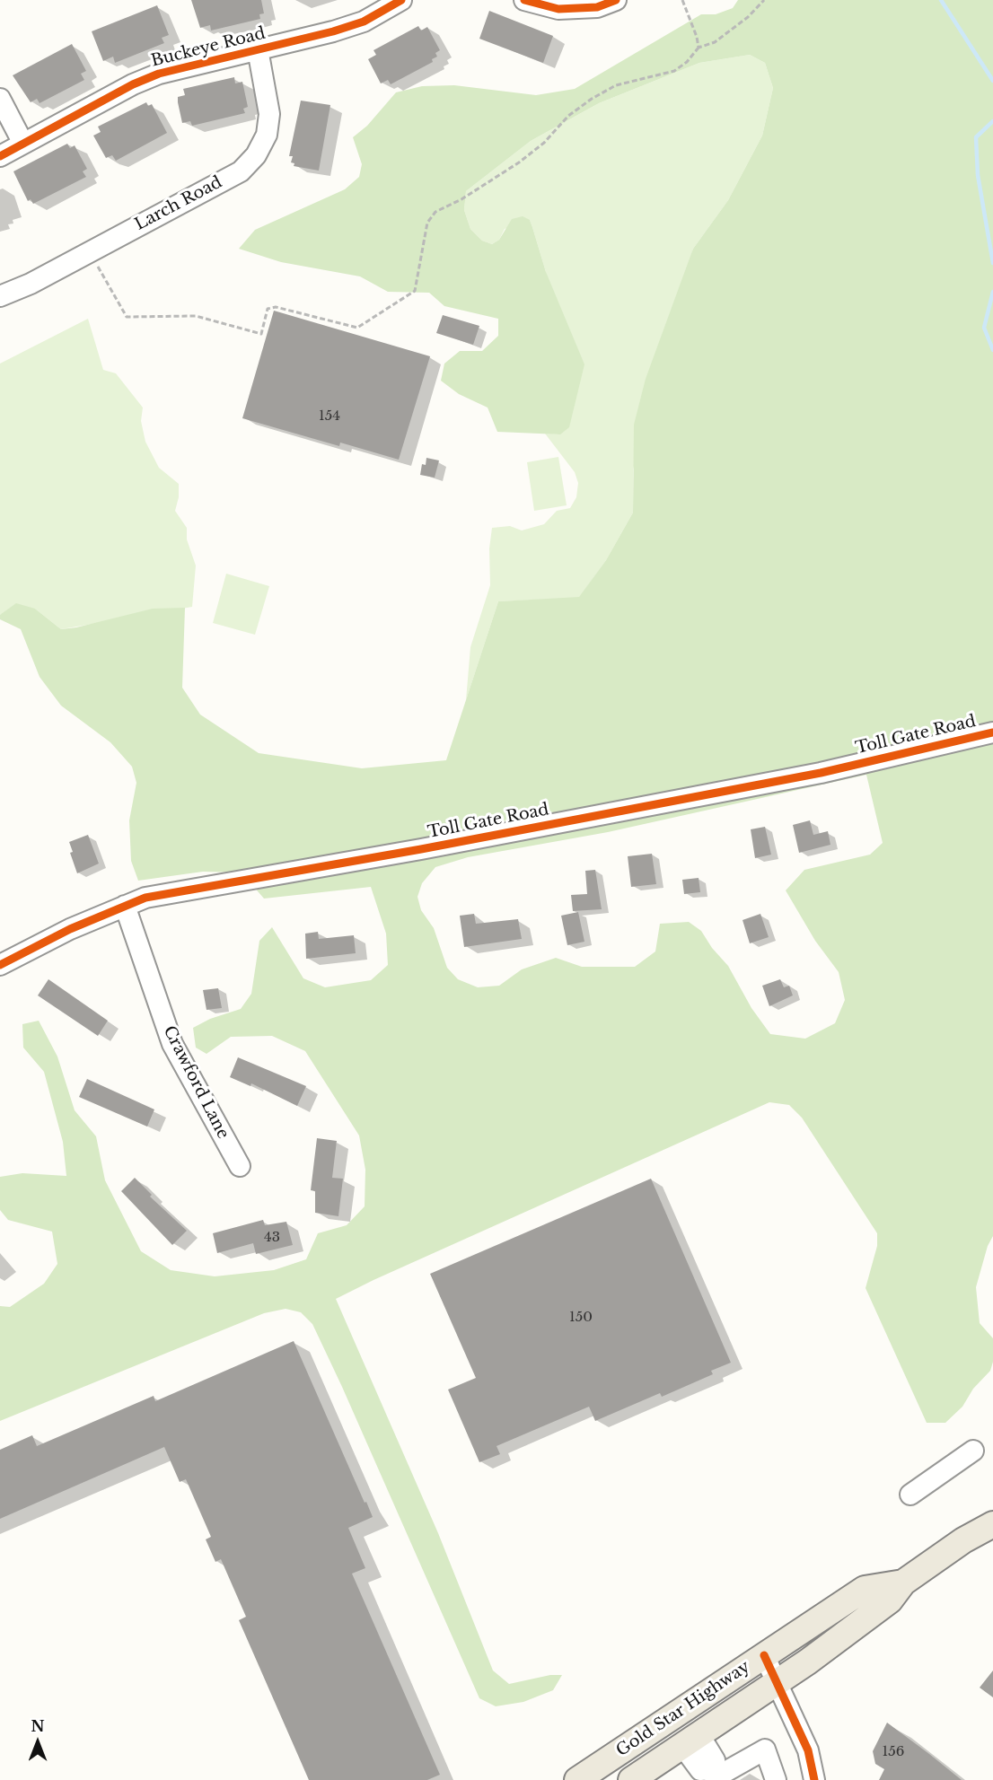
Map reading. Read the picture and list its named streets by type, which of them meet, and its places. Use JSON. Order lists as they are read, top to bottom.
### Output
{
  "streets": {
    "main road": ["Gold Star Highway"],
    "street": [
      "Buckeye Road",
      "Larch Road",
      "Toll Gate Road",
      "Crawford Lane"
    ]
  },
  "crossings": [
    ["Buckeye Road", "Larch Road"],
    ["Toll Gate Road", "Crawford Lane"]
  ],
  "house_numbers": [
    "154",
    "43",
    "150",
    "156"
  ],
  "north": "top"
}
